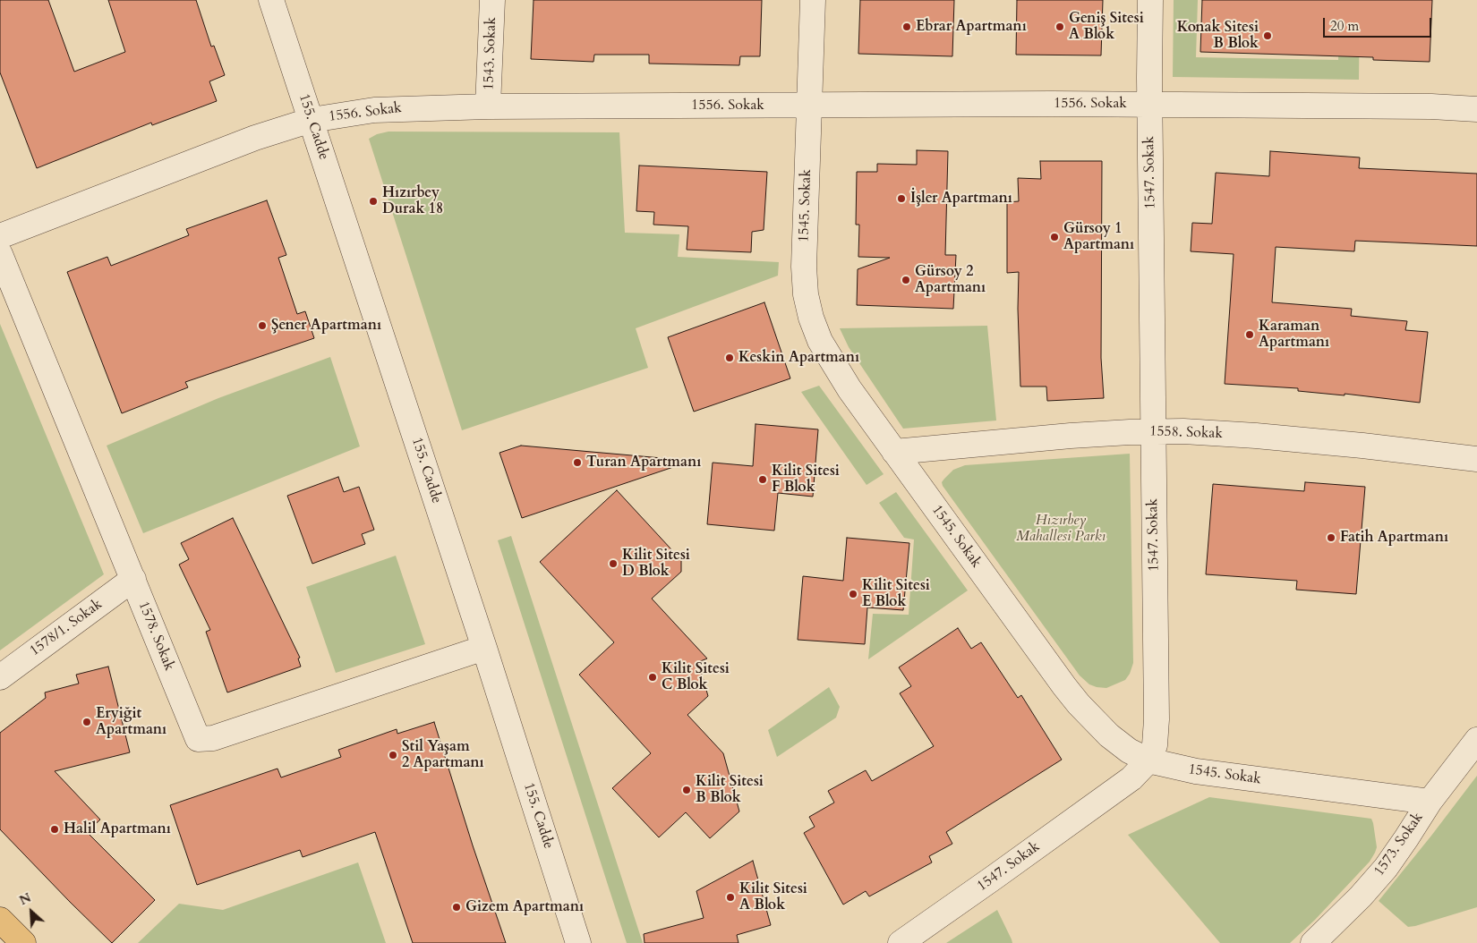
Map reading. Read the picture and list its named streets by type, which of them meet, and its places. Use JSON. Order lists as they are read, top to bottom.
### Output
{
  "streets": {
    "street": [
      "1543. Sokak",
      "1556. Sokak",
      "155. Cadde",
      "1547. Sokak",
      "1545. Sokak",
      "1558. Sokak",
      "1578/1. Sokak",
      "1578. Sokak",
      "1573. Sokak"
    ]
  },
  "crossings": [
    ["1543. Sokak", "1556. Sokak"],
    ["1556. Sokak", "155. Cadde"],
    ["1556. Sokak", "1547. Sokak"],
    ["1556. Sokak", "1545. Sokak"],
    ["155. Cadde", "1578. Sokak"],
    ["1547. Sokak", "1545. Sokak"],
    ["1547. Sokak", "1558. Sokak"],
    ["1545. Sokak", "1558. Sokak"],
    ["1545. Sokak", "1573. Sokak"],
    ["1578/1. Sokak", "1578. Sokak"]
  ],
  "parks": ["Hızırbey Mahallesi Parkı"],
  "places": [
    "Ebrar Apartmanı",
    "Geniş Sitesi A Blok",
    "Konak Sitesi B Blok",
    "İşler Apartmanı",
    "Hızırbey Durak 18",
    "Gürsoy 1 Apartmanı",
    "Gürsoy 2 Apartmanı",
    "Şener Apartmanı",
    "Karaman Apartmanı",
    "Keskin Apartmanı",
    "Turan Apartmanı",
    "Kilit Sitesi F Blok",
    "Fatih Apartmanı",
    "Kilit Sitesi D Blok",
    "Kilit Sitesi E Blok",
    "Kilit Sitesi C Blok",
    "Eryiğit Apartmanı",
    "Stil Yaşam 2 Apartmanı",
    "Kilit Sitesi B Blok",
    "Halil Apartmanı",
    "Kilit Sitesi A Blok",
    "Gizem Apartmanı"
  ],
  "scale_bar": "20 m",
  "north": "top left"
}
